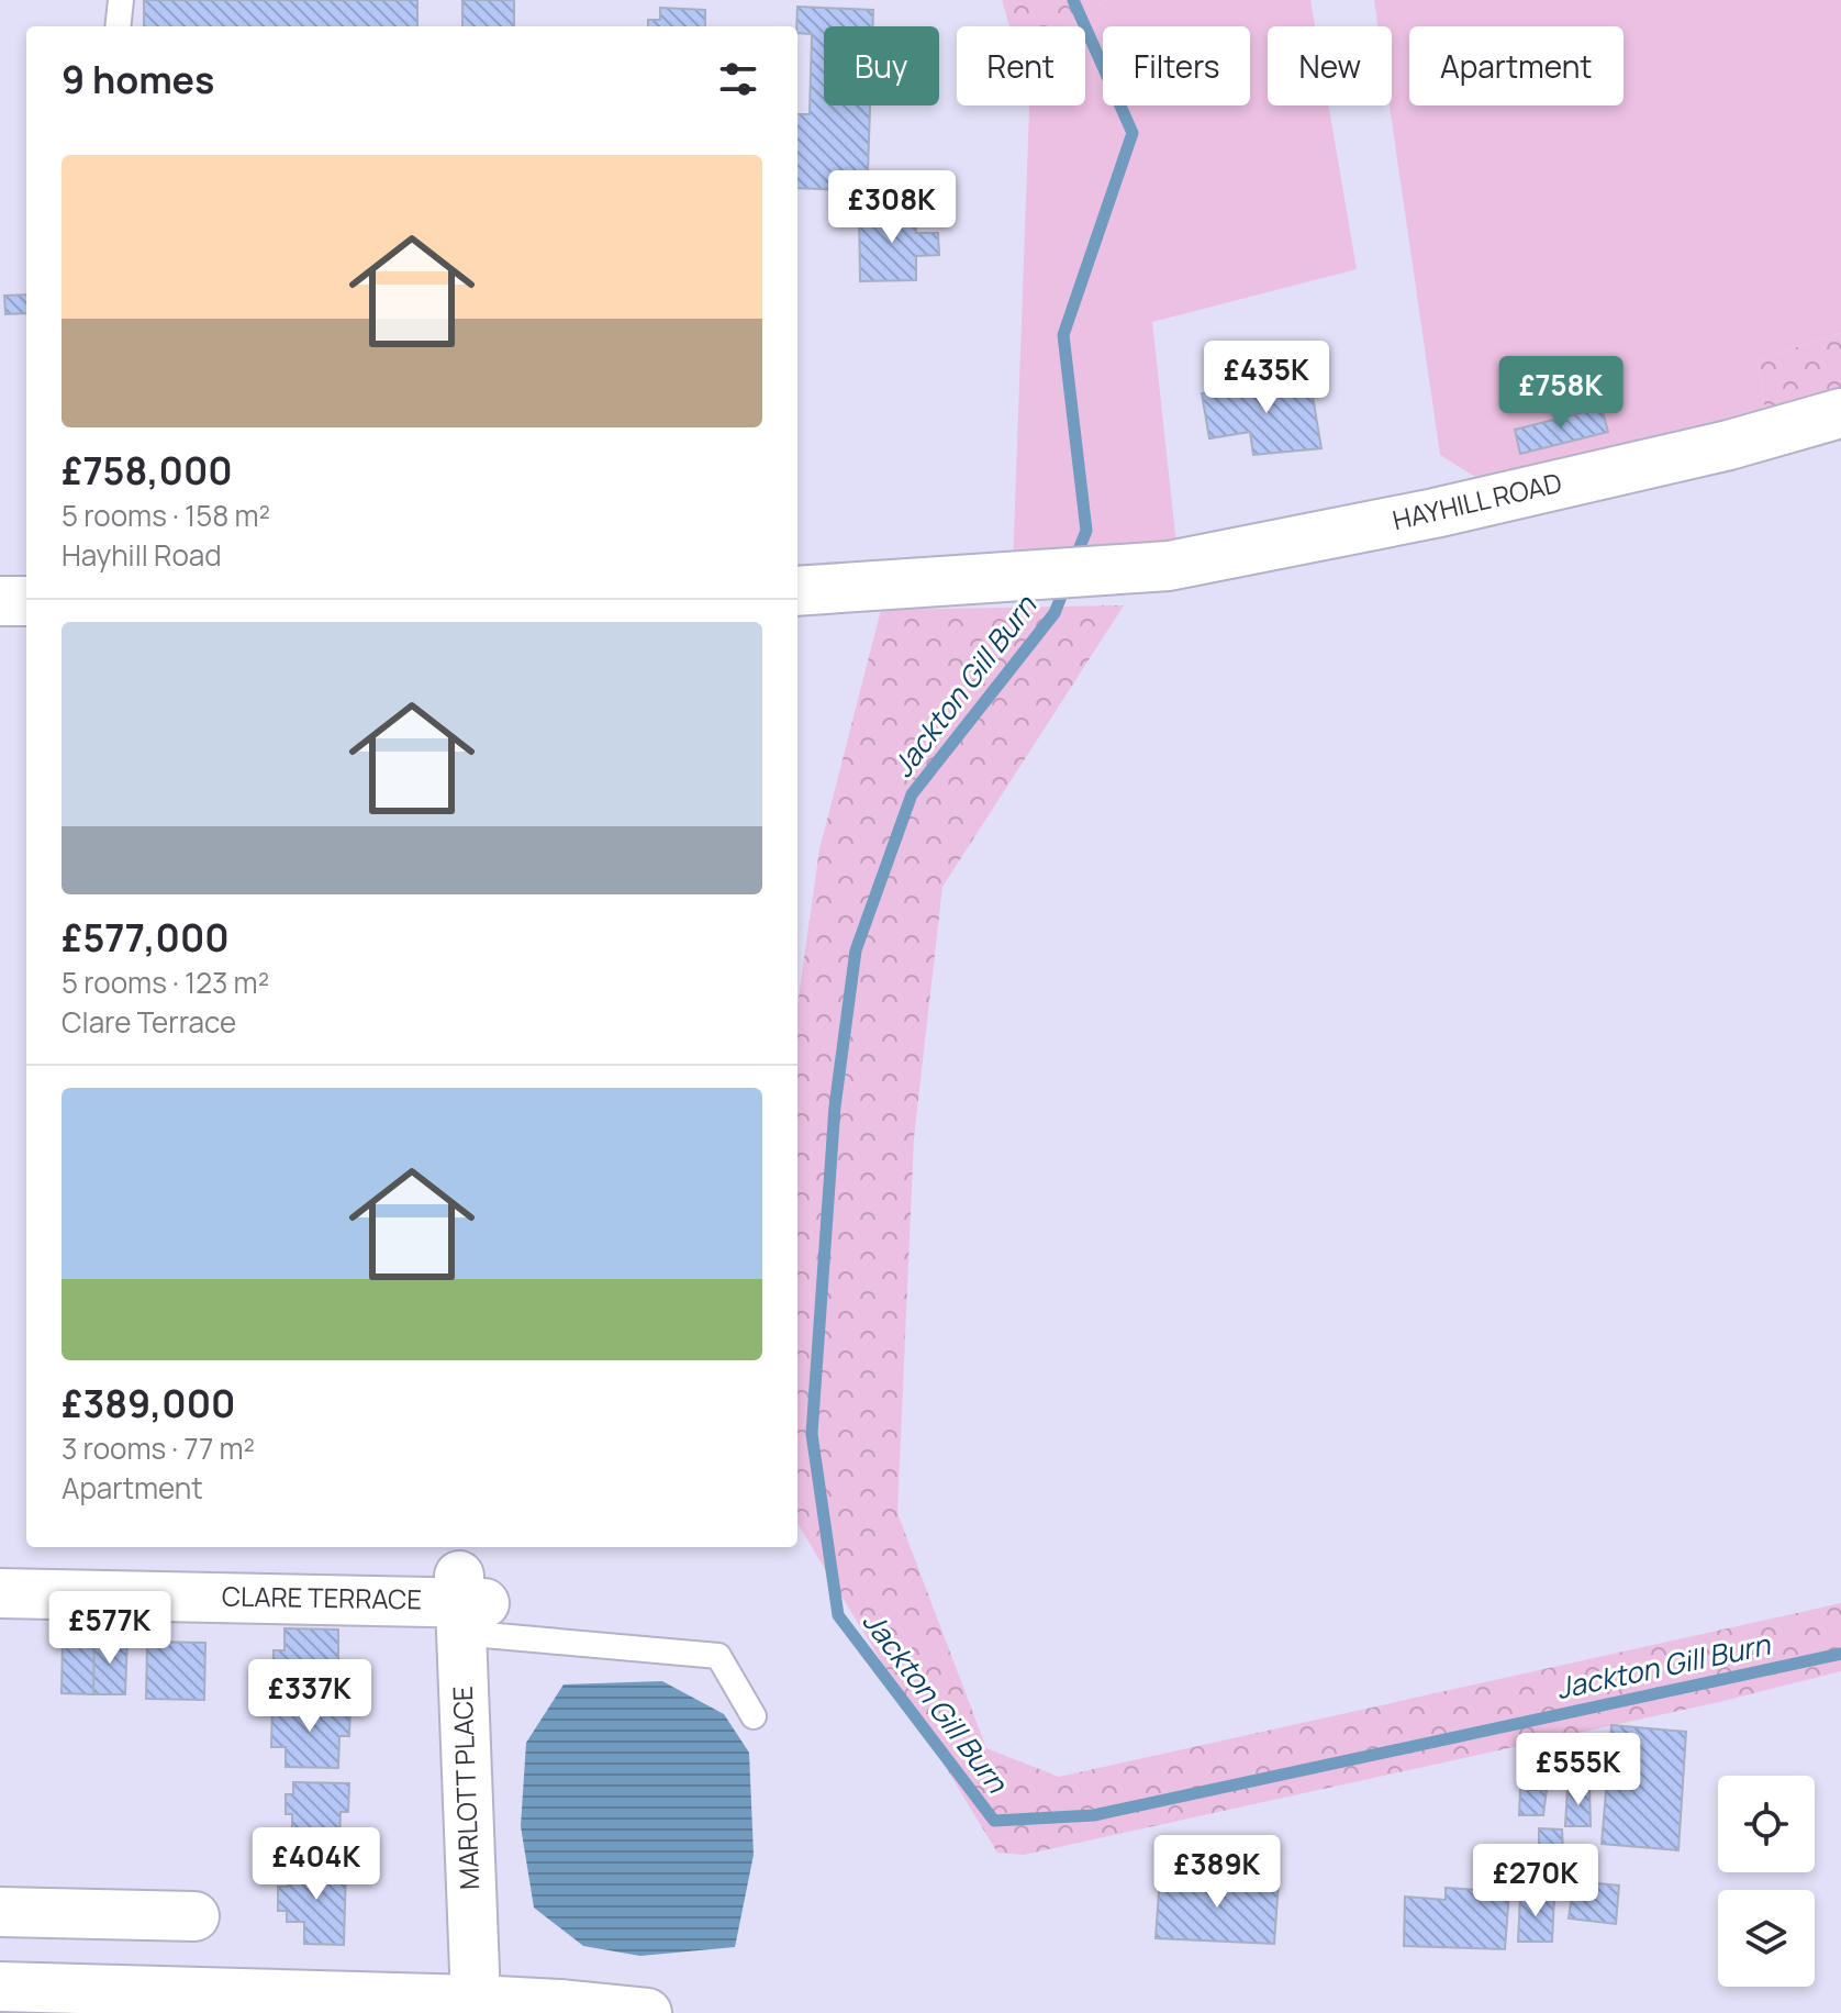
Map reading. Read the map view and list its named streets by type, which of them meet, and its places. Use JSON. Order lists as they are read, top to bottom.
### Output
{
  "streets": {
    "street": ["HAYHILL ROAD", "CLARE TERRACE", "MARLOTT PLACE"]
  },
  "crossings": [
    ["CLARE TERRACE", "MARLOTT PLACE"]
  ],
  "water": ["Jackton Gill Burn"],
  "page": {
    "chip": [
      "Buy",
      "Rent",
      "Filters",
      "New",
      "Apartment"
    ],
    "heading": "9 homes",
    "list": [
      {
        "name": "£758,000",
        "note": "5 rooms · 158 m² · Hayhill Road"
      },
      {
        "name": "£577,000",
        "note": "5 rooms · 123 m² · Clare Terrace"
      },
      {
        "name": "£389,000",
        "note": "3 rooms · 77 m² · Apartment"
      }
    ],
    "price": [
      "£308K",
      "£435K",
      "£758K",
      "£577K",
      "£337K",
      "£555K",
      "£404K",
      "£389K",
      "£270K"
    ]
  }
}
